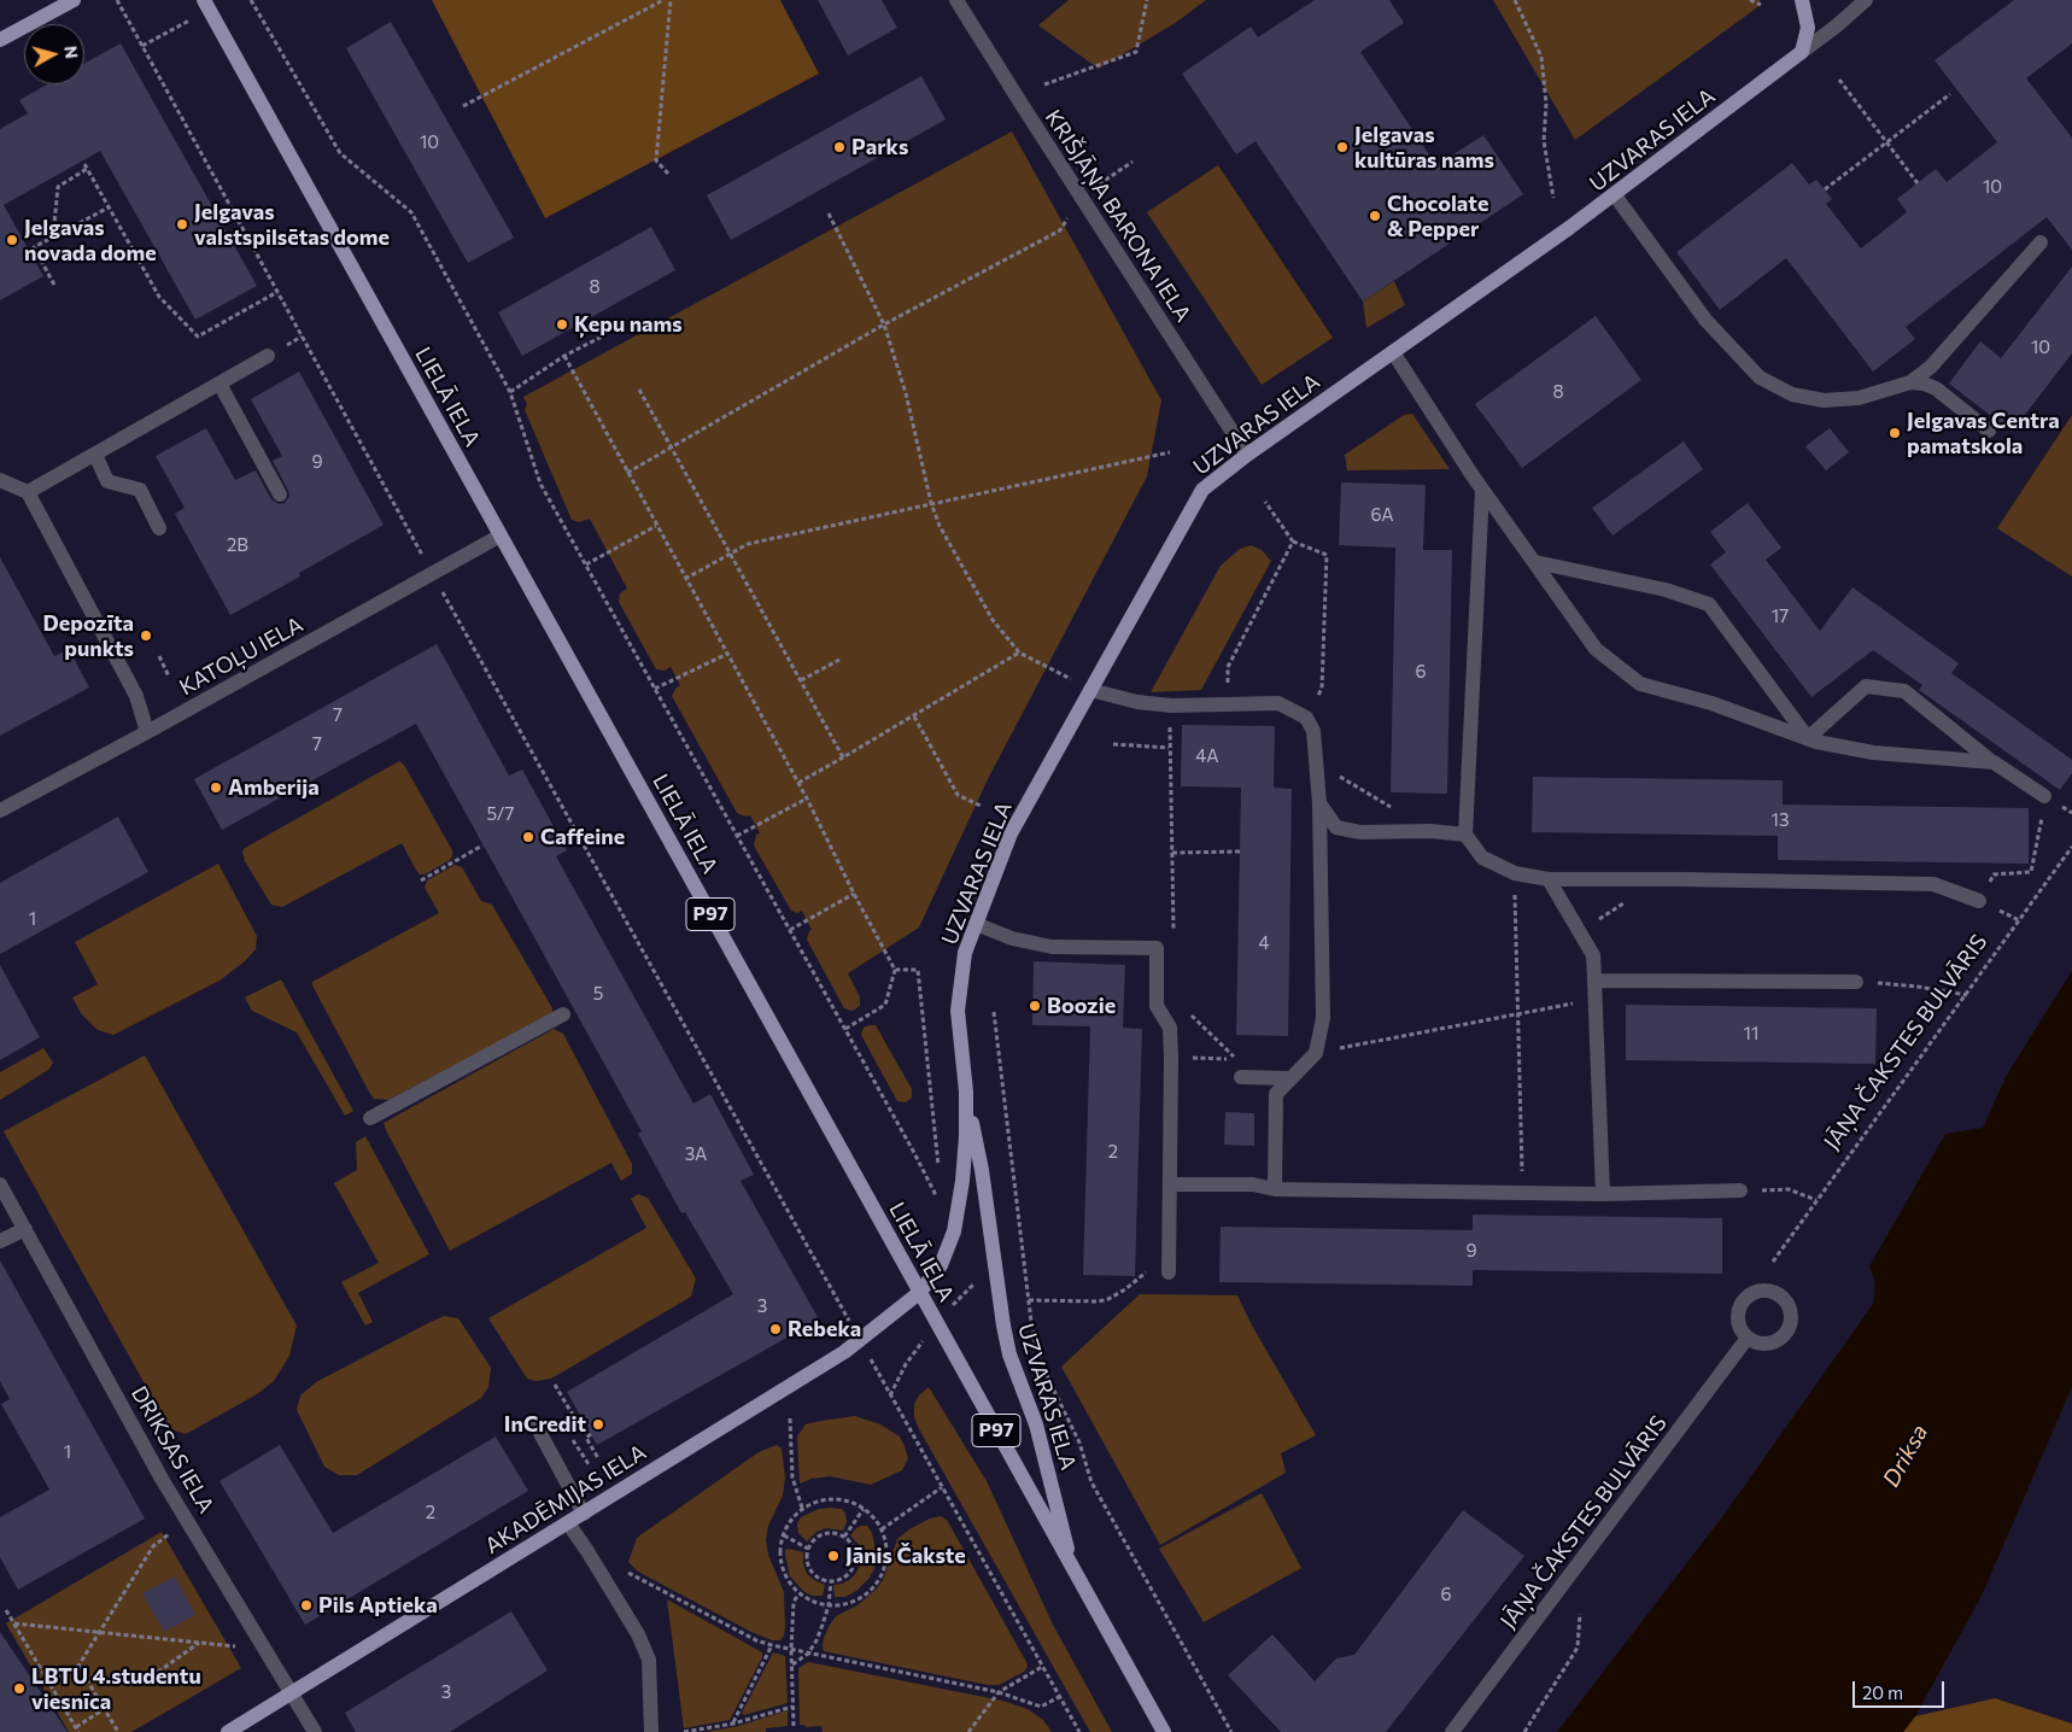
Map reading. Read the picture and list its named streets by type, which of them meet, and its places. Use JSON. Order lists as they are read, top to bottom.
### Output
{
  "streets": {
    "main road": [
      "UZVARAS IELA",
      "LIELĀ IELA",
      "P97",
      "AKADĒMIJAS IELA"
    ],
    "street": [
      "KRIŠJĀŅA BARONA IELA",
      "KATOĻU IELA",
      "JĀŅA ČAKSTES BULVĀRIS",
      "DRIKSAS IELA"
    ]
  },
  "crossings": [
    ["UZVARAS IELA", "KRIŠJĀŅA BARONA IELA"],
    ["UZVARAS IELA", "LIELĀ IELA"],
    ["UZVARAS IELA", "AKADĒMIJAS IELA"],
    ["LIELĀ IELA", "KATOĻU IELA"],
    ["LIELĀ IELA", "AKADĒMIJAS IELA"],
    ["DRIKSAS IELA", "AKADĒMIJAS IELA"]
  ],
  "water": ["Driksa"],
  "places": [
    "Parks",
    "Jelgavas kultūras nams",
    "Chocolate & Pepper",
    "Jelgavas valstspilsētas dome",
    "Jelgavas novada dome",
    "Ķepu nams",
    "Jelgavas Centra pamatskola",
    "Depozīta punkts",
    "Amberija",
    "Caffeine",
    "Boozie",
    "Rebeka",
    "InCredit",
    "Jānis Čakste",
    "Pils Aptieka",
    "LBTU 4.studentu viesnīca"
  ],
  "house_numbers": [
    "10",
    "10",
    "8",
    "10",
    "8",
    "9",
    "6A",
    "2B",
    "17",
    "6",
    "7",
    "7",
    "4A",
    "5/7",
    "13",
    "1",
    "4",
    "5",
    "11",
    "2",
    "3A",
    "9",
    "3",
    "1",
    "2",
    "6",
    "3"
  ],
  "scale_bar": "20 m",
  "north": "right"
}
